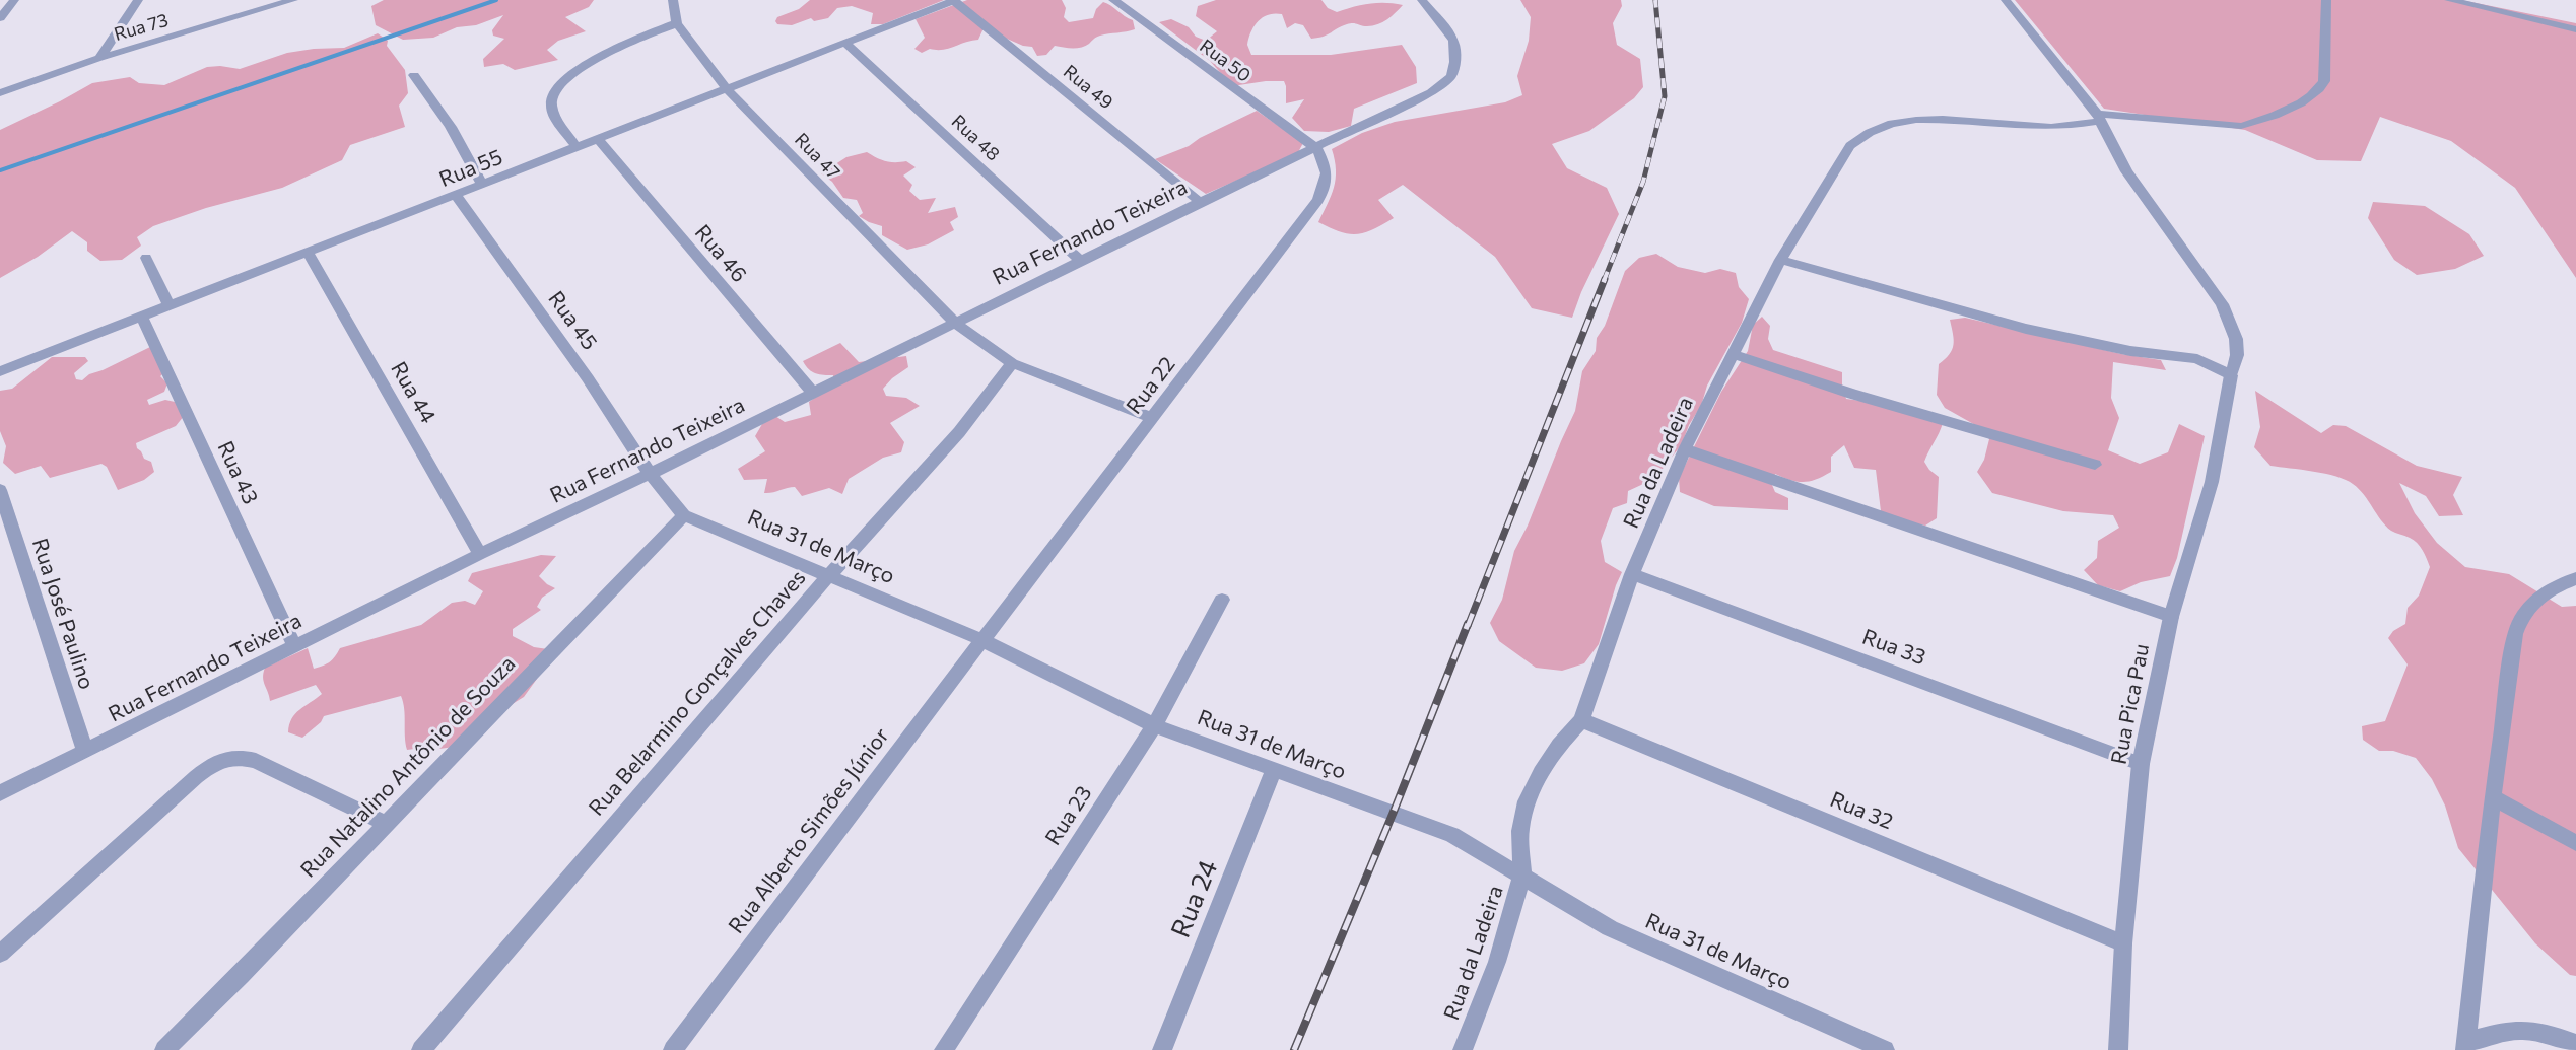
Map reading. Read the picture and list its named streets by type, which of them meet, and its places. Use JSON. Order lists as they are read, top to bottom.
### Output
{
  "streets": {
    "street": [
      "Rua 73",
      "Rua 50",
      "Rua 49",
      "Rua 48",
      "Rua 47",
      "Rua 55",
      "Rua Fernando Teixeira",
      "Rua 46",
      "Rua 45",
      "Rua 22",
      "Rua 44",
      "Rua da Ladeira",
      "Rua 43",
      "Rua 31 de Março",
      "Rua José Paulino",
      "Rua 33",
      "Rua Belarmino Gonçalves Chaves",
      "Rua Pica Pau",
      "Rua Natalino Antônio de Souza",
      "Rua 32",
      "Rua 23",
      "Rua Alberto Simões Júnior",
      "Rua 24"
    ]
  },
  "crossings": [
    ["Rua 50", "Rua Fernando Teixeira"],
    ["Rua 50", "Rua 22"],
    ["Rua 49", "Rua 55"],
    ["Rua 49", "Rua Fernando Teixeira"],
    ["Rua 48", "Rua 55"],
    ["Rua 48", "Rua Fernando Teixeira"],
    ["Rua 47", "Rua 55"],
    ["Rua 47", "Rua Fernando Teixeira"],
    ["Rua 55", "Rua 46"],
    ["Rua 55", "Rua 45"],
    ["Rua 55", "Rua 44"],
    ["Rua 55", "Rua 43"],
    ["Rua Fernando Teixeira", "Rua 46"],
    ["Rua Fernando Teixeira", "Rua 45"],
    ["Rua Fernando Teixeira", "Rua 22"],
    ["Rua Fernando Teixeira", "Rua 44"],
    ["Rua Fernando Teixeira", "Rua 43"],
    ["Rua Fernando Teixeira", "Rua 31 de Março"],
    ["Rua Fernando Teixeira", "Rua José Paulino"],
    ["Rua 45", "Rua 31 de Março"],
    ["Rua 22", "Rua 31 de Março"],
    ["Rua 22", "Rua Alberto Simões Júnior"],
    ["Rua da Ladeira", "Rua 31 de Março"],
    ["Rua da Ladeira", "Rua 33"],
    ["Rua da Ladeira", "Rua Pica Pau"],
    ["Rua da Ladeira", "Rua 32"],
    ["Rua 31 de Março", "Rua Belarmino Gonçalves Chaves"],
    ["Rua 31 de Março", "Rua Natalino Antônio de Souza"],
    ["Rua 31 de Março", "Rua 23"],
    ["Rua 31 de Março", "Rua Alberto Simões Júnior"],
    ["Rua 31 de Março", "Rua 24"],
    ["Rua 33", "Rua Pica Pau"],
    ["Rua Pica Pau", "Rua 32"]
  ]
}
